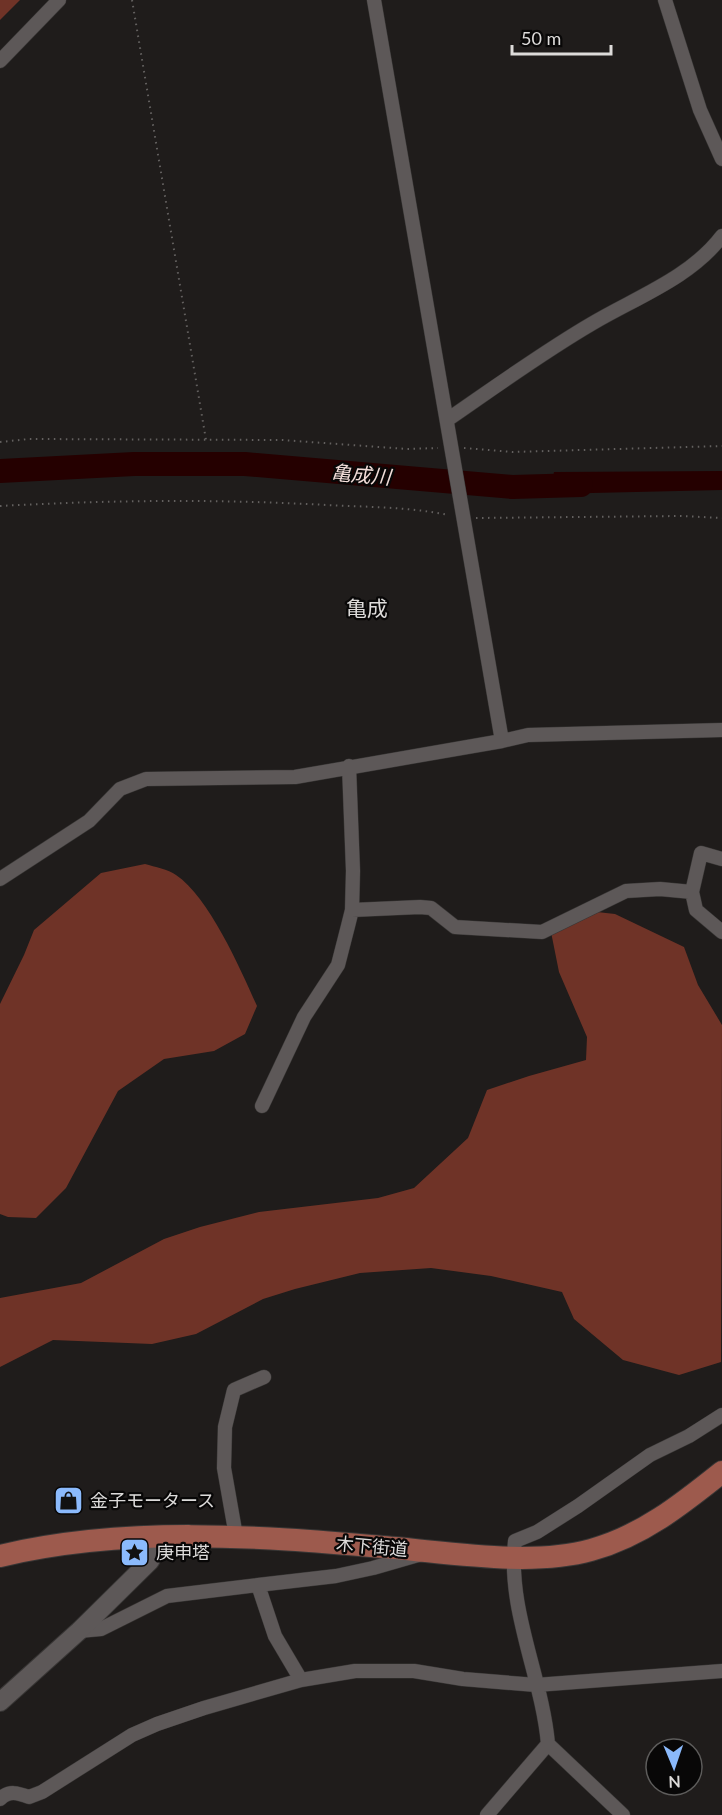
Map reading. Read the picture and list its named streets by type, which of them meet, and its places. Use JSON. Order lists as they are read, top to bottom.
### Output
{
  "streets": {
    "main road": ["木下街道"]
  },
  "districts": ["亀成"],
  "water": ["亀成川"],
  "places": {
    "shop": ["金子モータース"],
    "place": ["庚申塔"]
  },
  "scale_bar": "50 m",
  "north": "bottom"
}
